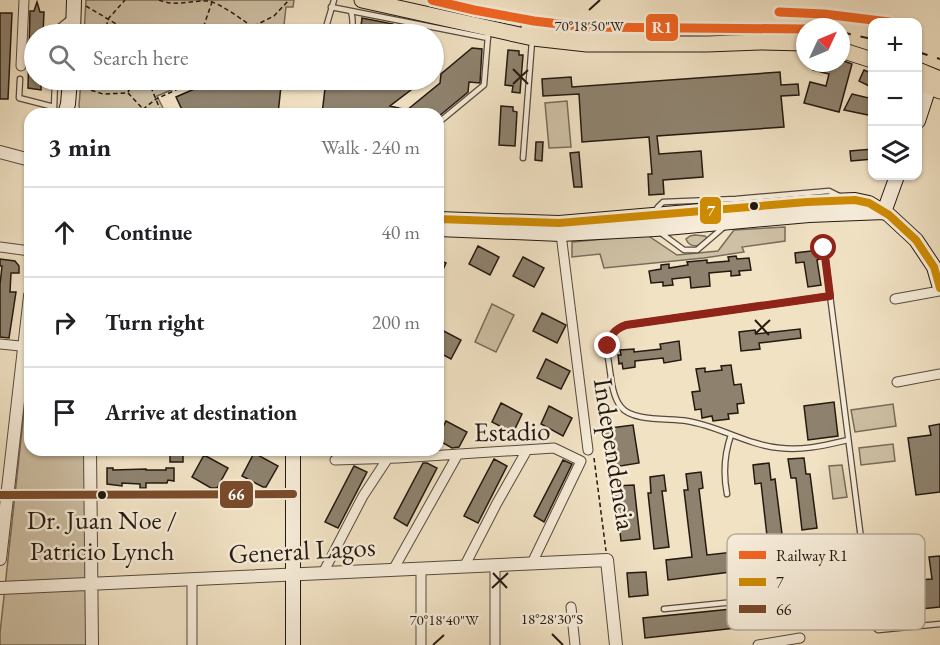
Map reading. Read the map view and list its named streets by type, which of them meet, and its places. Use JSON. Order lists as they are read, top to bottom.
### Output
{
  "streets": {
    "street": ["Estadio", "Independencia", "General Lagos"]
  },
  "crossings": [
    ["Estadio", "General Lagos"],
    ["Independencia", "General Lagos"]
  ],
  "places": ["Dr. Juan Noe / Patricio Lynch"],
  "lines": ["rail line R1", "transit line 7", "transit line 66"],
  "legend": ["Railway R1", "7", "66"],
  "north": "top right",
  "page": {
    "map_buttons": ["+", "−"],
    "search": "Search here",
    "heading": ["3 min", "Walk · 240 m"],
    "list": [
      ["Continue", "40 m"],
      ["Turn right", "200 m"],
      "Arrive at destination"
    ]
  },
  "coordinates": ["70°18'50\"W", "18°28'30\"S", "70°18'40\"W"]
}
